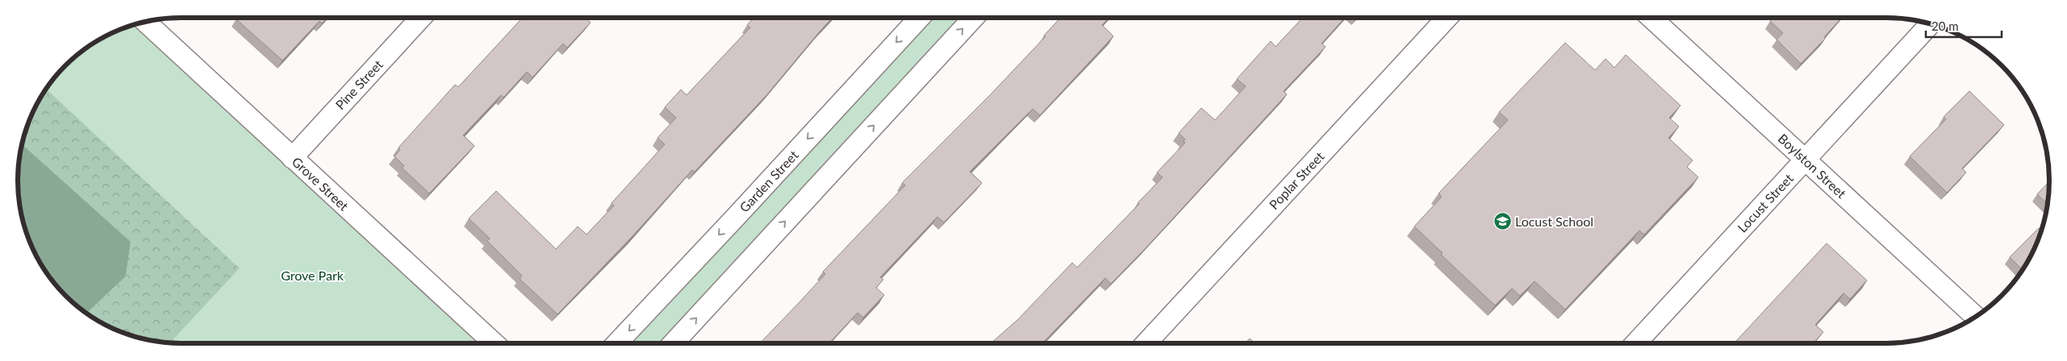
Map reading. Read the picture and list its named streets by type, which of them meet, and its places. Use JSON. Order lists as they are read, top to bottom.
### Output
{
  "streets": {
    "street": [
      "Pine Street",
      "Boylston Street",
      "Poplar Street",
      "Garden Street",
      "Grove Street",
      "Locust Street"
    ]
  },
  "crossings": [
    ["Pine Street", "Grove Street"],
    ["Boylston Street", "Locust Street"]
  ],
  "parks": ["Grove Park"],
  "places": {
    "school or university": ["Locust School"]
  },
  "scale_bar": "20 m"
}
